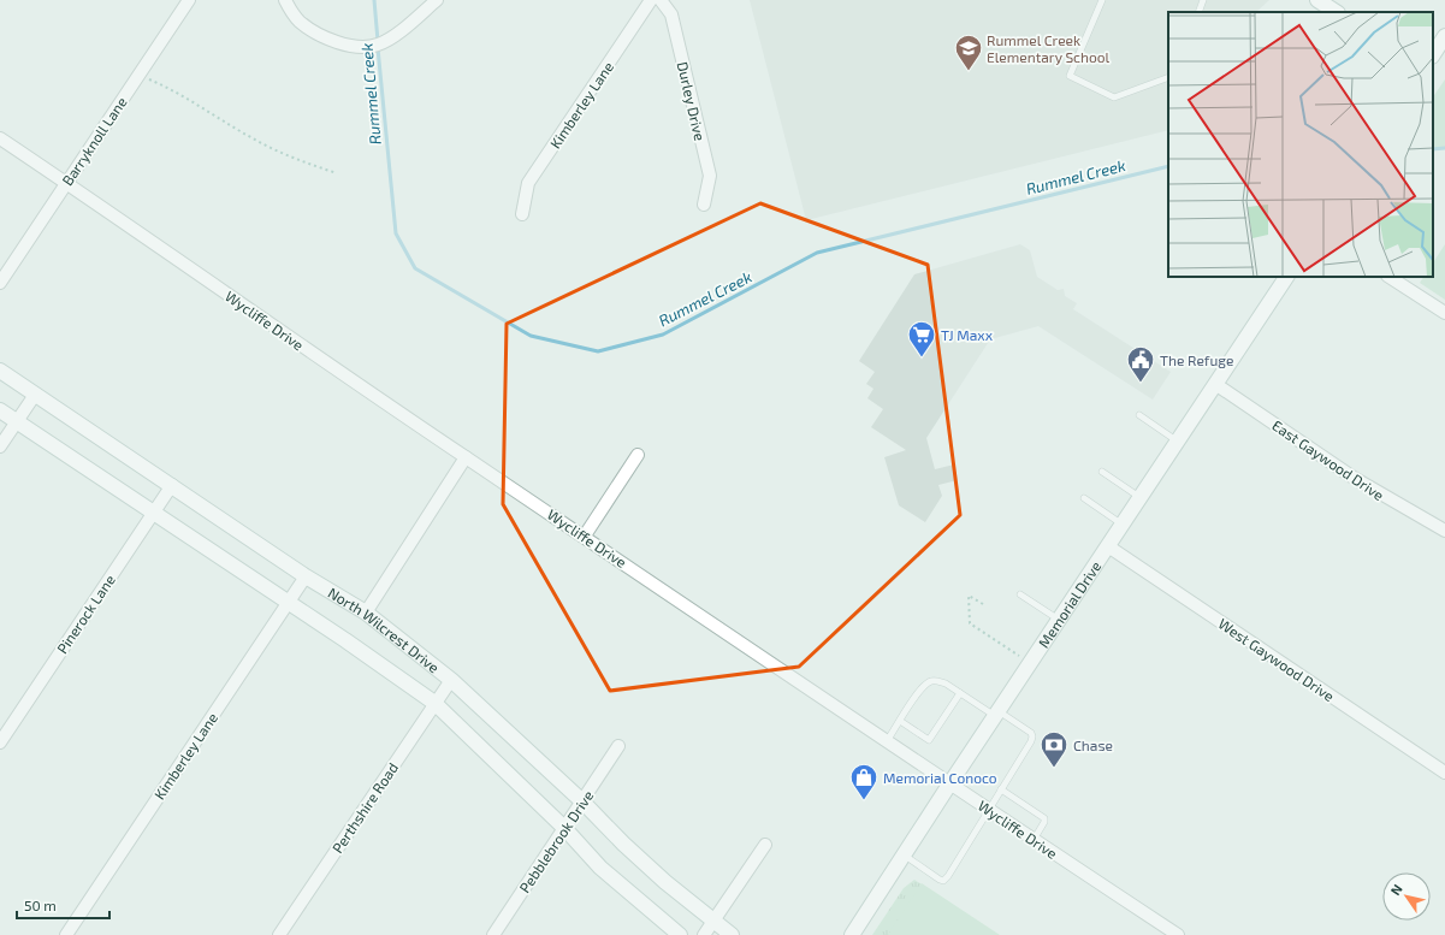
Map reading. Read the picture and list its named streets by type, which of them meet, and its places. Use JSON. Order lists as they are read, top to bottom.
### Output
{
  "streets": {
    "main road": ["Memorial Drive", "North Wilcrest Drive"],
    "street": [
      "Durley Drive",
      "Kimberley Lane",
      "Barryknoll Lane",
      "Wycliffe Drive",
      "East Gaywood Drive",
      "Pinerock Lane",
      "West Gaywood Drive",
      "Perthshire Road",
      "Pebblebrook Drive"
    ]
  },
  "crossings": [
    ["Kimberley Lane", "North Wilcrest Drive"],
    ["Barryknoll Lane", "Wycliffe Drive"],
    ["Wycliffe Drive", "Memorial Drive"],
    ["East Gaywood Drive", "Memorial Drive"],
    ["Memorial Drive", "West Gaywood Drive"],
    ["Pinerock Lane", "North Wilcrest Drive"],
    ["North Wilcrest Drive", "Perthshire Road"],
    ["North Wilcrest Drive", "Pebblebrook Drive"]
  ],
  "water": ["Rummel Creek"],
  "places": {
    "school or university": ["Rummel Creek Elementary School"],
    "supermarket": ["TJ Maxx"],
    "public building": ["The Refuge"],
    "bank": ["Chase"],
    "shop": ["Memorial Conoco"]
  },
  "scale_bar": "50 m",
  "north": "top left"
}
